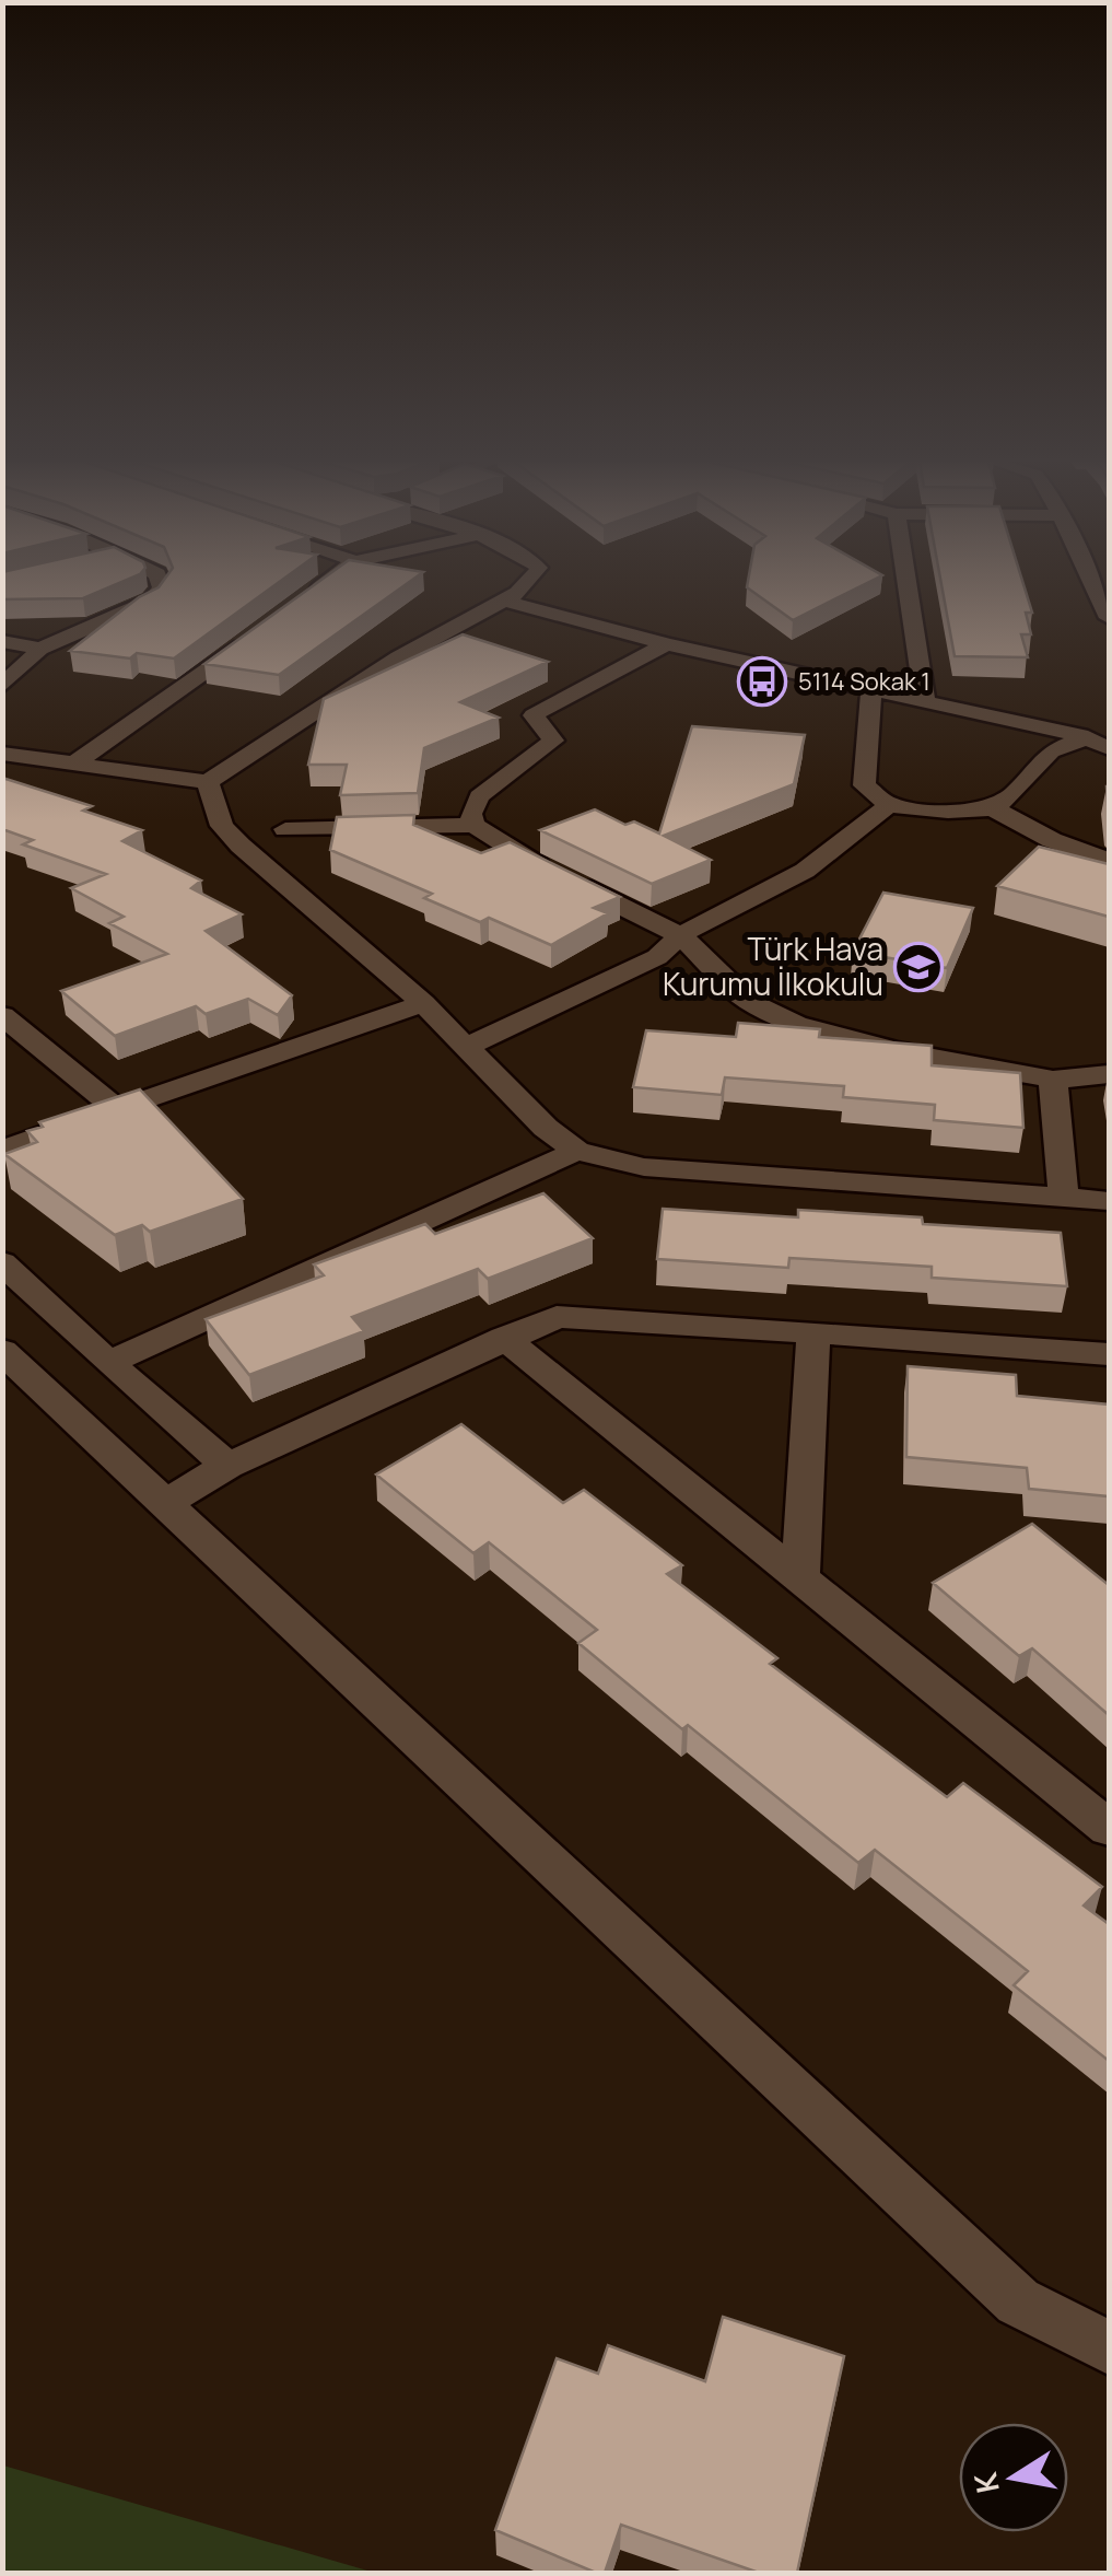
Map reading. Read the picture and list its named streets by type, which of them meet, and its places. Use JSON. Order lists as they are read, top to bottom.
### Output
{
  "places": {
    "bus stop": ["5114 Sokak 1"],
    "school or university": ["Türk Hava Kurumu İlkokulu"]
  },
  "north": "left"
}
